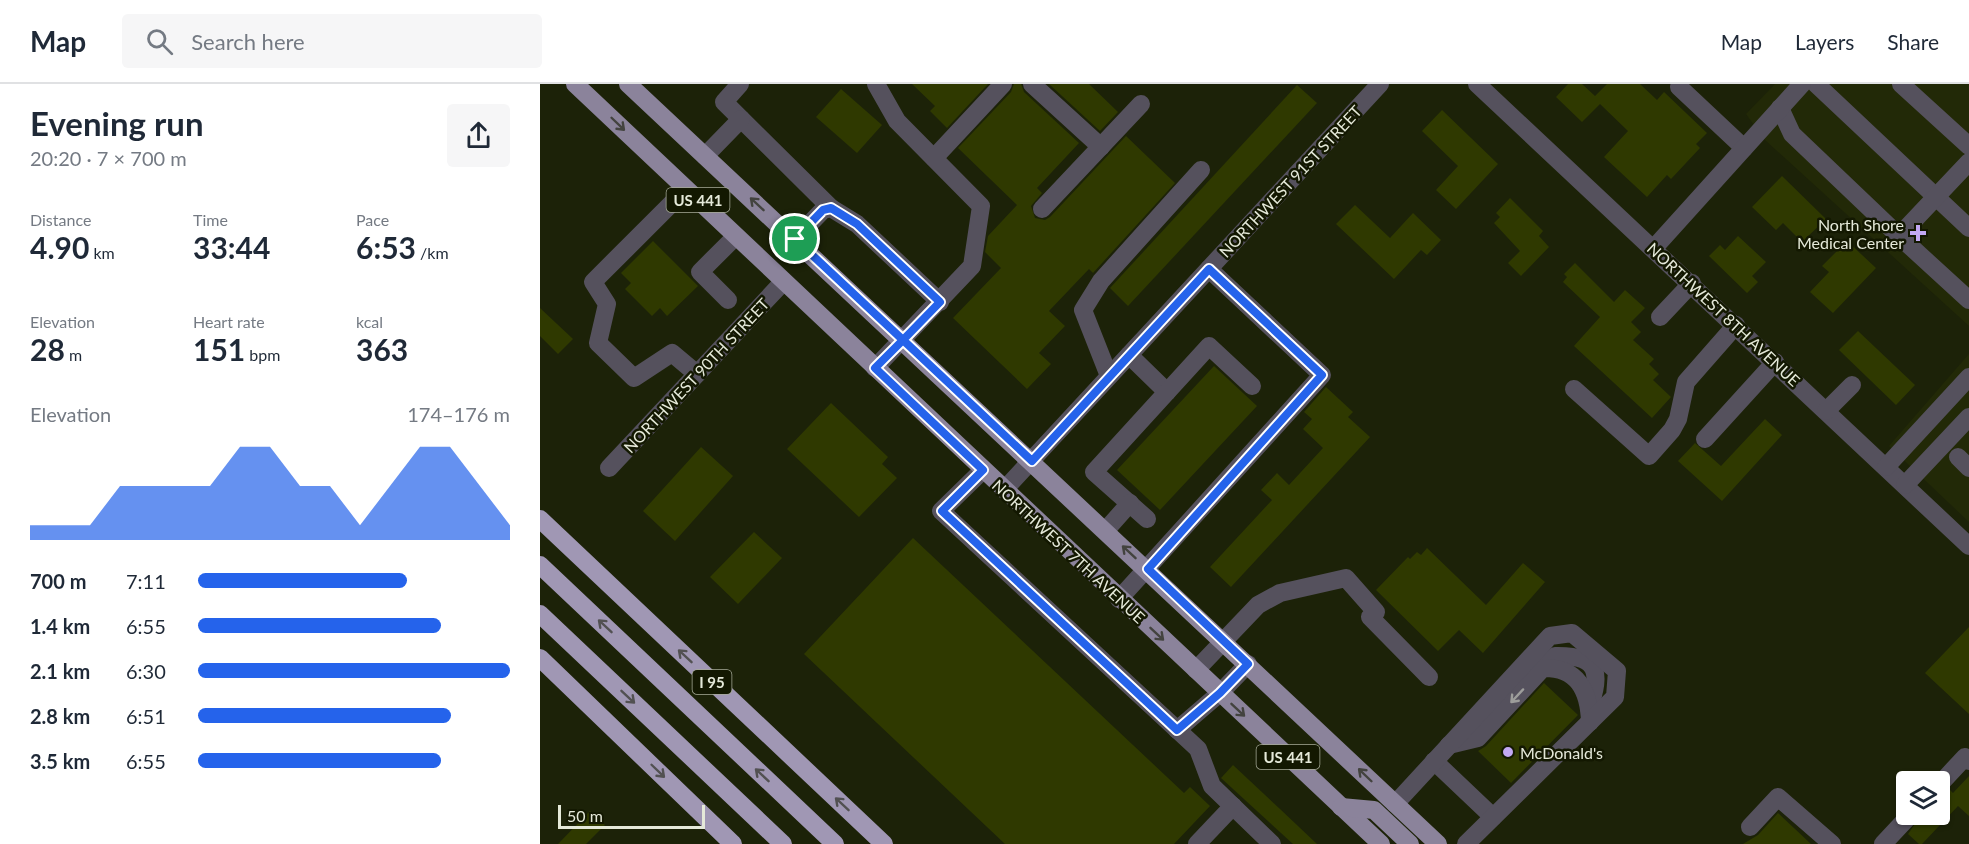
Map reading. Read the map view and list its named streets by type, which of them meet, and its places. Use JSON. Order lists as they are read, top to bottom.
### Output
{
  "streets": {
    "highway": ["I 95"],
    "main road": ["US 441", "NORTHWEST 7TH AVENUE"],
    "street": ["NORTHWEST 91ST STREET", "NORTHWEST 8TH AVENUE", "NORTHWEST 90TH STREET"]
  },
  "crossings": [
    ["NORTHWEST 91ST STREET", "US 441"],
    ["NORTHWEST 91ST STREET", "NORTHWEST 7TH AVENUE"],
    ["NORTHWEST 90TH STREET", "NORTHWEST 7TH AVENUE"]
  ],
  "places": {
    "health": ["North Shore Medical Center"],
    "other": ["McDonald's"]
  },
  "scale_bar": "50 m",
  "page": {
    "header": "Map",
    "search": "Search here",
    "nav": ["Map", "Layers", "Share"],
    "heading": ["Evening run", "20:20 · 7 × 700 m"],
    "stats": [
      ["Distance", "4.90 km"],
      ["Time", "33:44"],
      ["Pace", "6:53 /km"],
      ["Elevation", "28 m"],
      ["Heart rate", "151 bpm"],
      ["kcal", "363"]
    ],
    "chart": ["Elevation", "174–176 m"],
    "list": [
      {
        "name": "700 m",
        "note": "7:11"
      },
      {
        "name": "1.4 km",
        "note": "6:55"
      },
      {
        "name": "2.1 km",
        "note": "6:30"
      },
      {
        "name": "2.8 km",
        "note": "6:51"
      },
      {
        "name": "3.5 km",
        "note": "6:55"
      }
    ],
    "scale": "50 m"
  }
}
